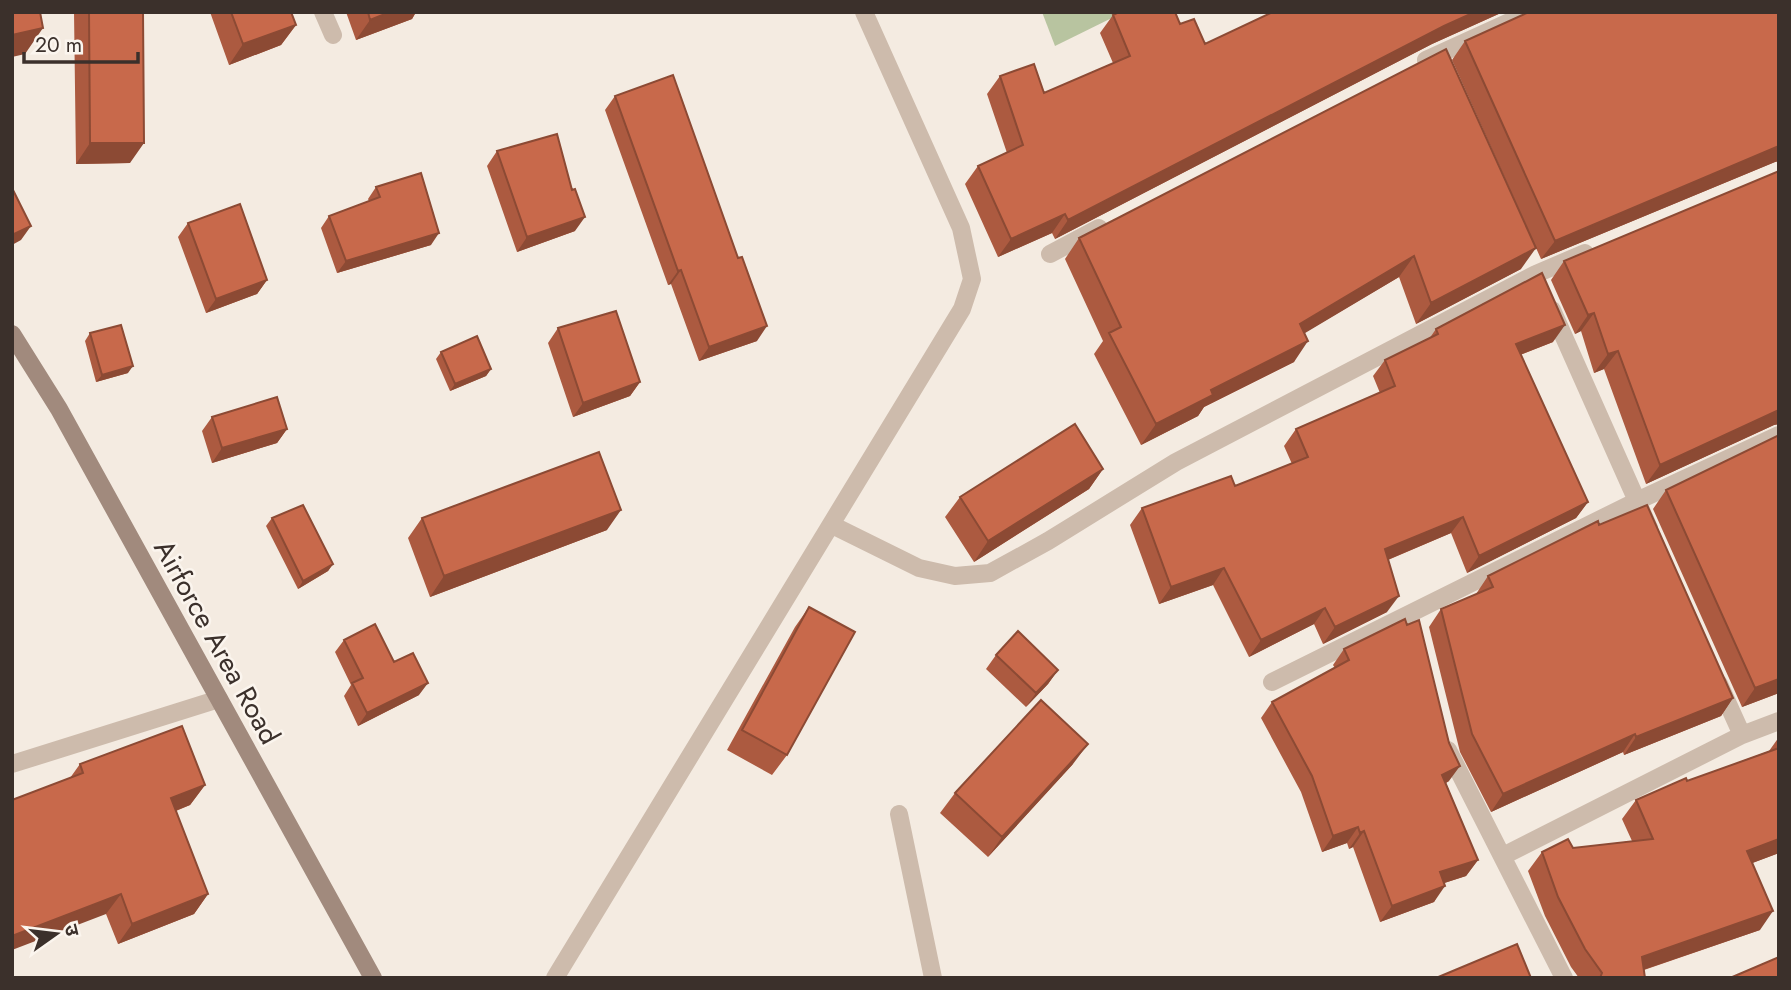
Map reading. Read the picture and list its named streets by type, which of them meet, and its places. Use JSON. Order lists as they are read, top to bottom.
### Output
{
  "streets": {
    "street": ["Airforce Area Road"]
  },
  "scale_bar": "20 m",
  "north": "right"
}
